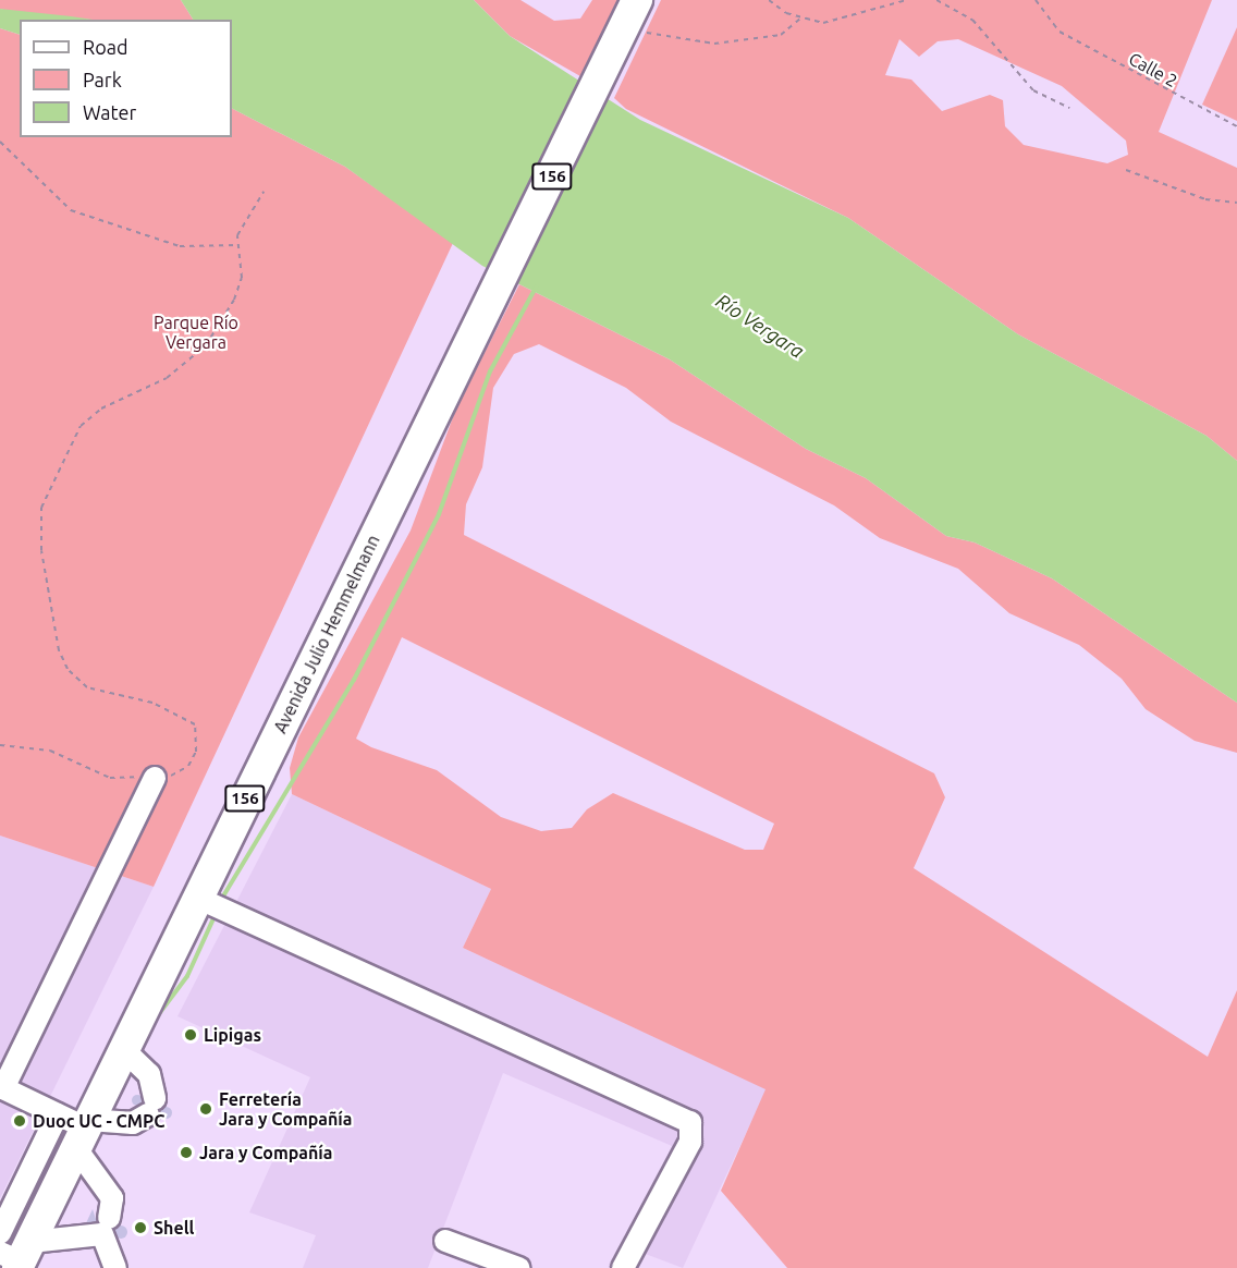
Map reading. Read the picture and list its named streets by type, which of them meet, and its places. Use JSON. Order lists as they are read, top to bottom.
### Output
{
  "streets": {
    "highway": ["156", "Avenida Julio Hemmelmann"],
    "path": ["Calle 2"]
  },
  "water": ["Río Vergara"],
  "parks": ["Parque Río Vergara"],
  "places": [
    "Lipigas",
    "Ferretería Jara y Compañía",
    "Duoc UC - CMPC",
    "Jara y Compañía",
    "Shell"
  ],
  "legend": ["Road", "Park", "Water"]
}
